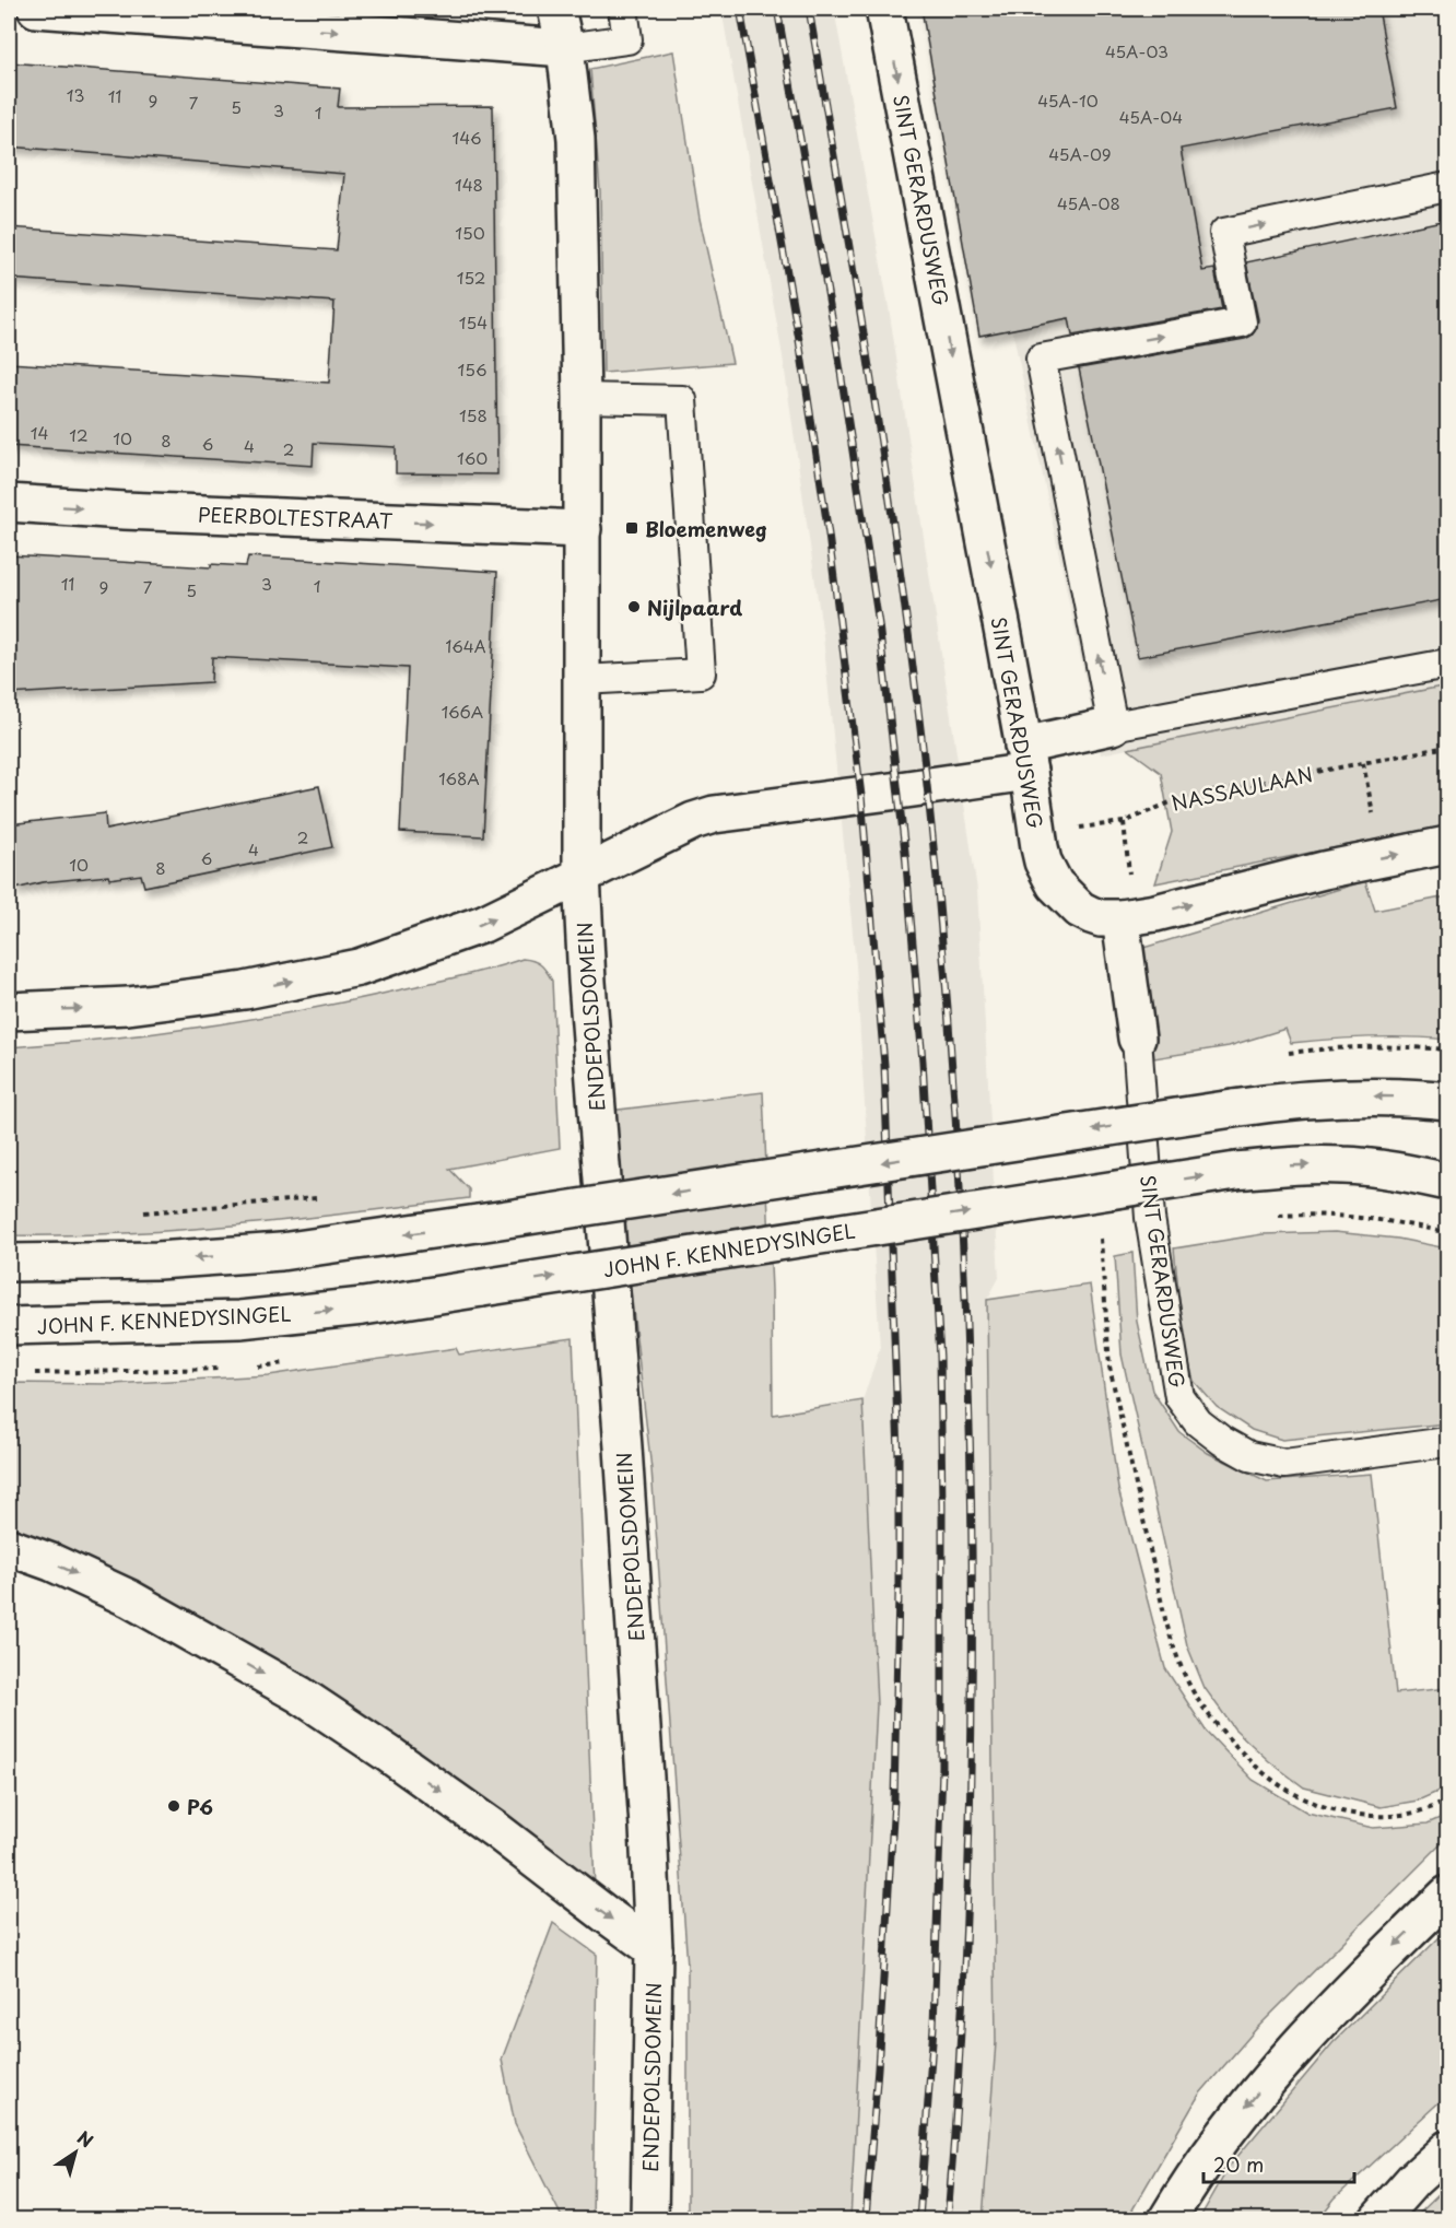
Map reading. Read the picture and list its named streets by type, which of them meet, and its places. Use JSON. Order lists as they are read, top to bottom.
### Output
{
  "streets": {
    "main road": [
      "SINT GERARDUSWEG",
      "PEERBOLTESTRAAT",
      "ENDEPOLSDOMEIN",
      "JOHN F. KENNEDYSINGEL"
    ],
    "path": ["NASSAULAAN"]
  },
  "crossings": [
    ["SINT GERARDUSWEG", "NASSAULAAN"]
  ],
  "one_way": ["SINT GERARDUSWEG", "PEERBOLTESTRAAT"],
  "places": {
    "transit": ["Bloemenweg"],
    "other": ["Nijlpaard", "P6"]
  },
  "house_numbers": [
    "45A-03",
    "13",
    "11",
    "9",
    "45A-10",
    "7",
    "5",
    "3",
    "1",
    "45A-04",
    "146",
    "45A-09",
    "148",
    "45A-08",
    "150",
    "152",
    "154",
    "156",
    "158",
    "14",
    "12",
    "10",
    "8",
    "6",
    "4",
    "2",
    "160",
    "11",
    "3",
    "1",
    "9",
    "7",
    "5",
    "164A",
    "166A",
    "168A",
    "2",
    "4",
    "6",
    "10",
    "8"
  ],
  "scale_bar": "20 m",
  "north": "top right"
}
